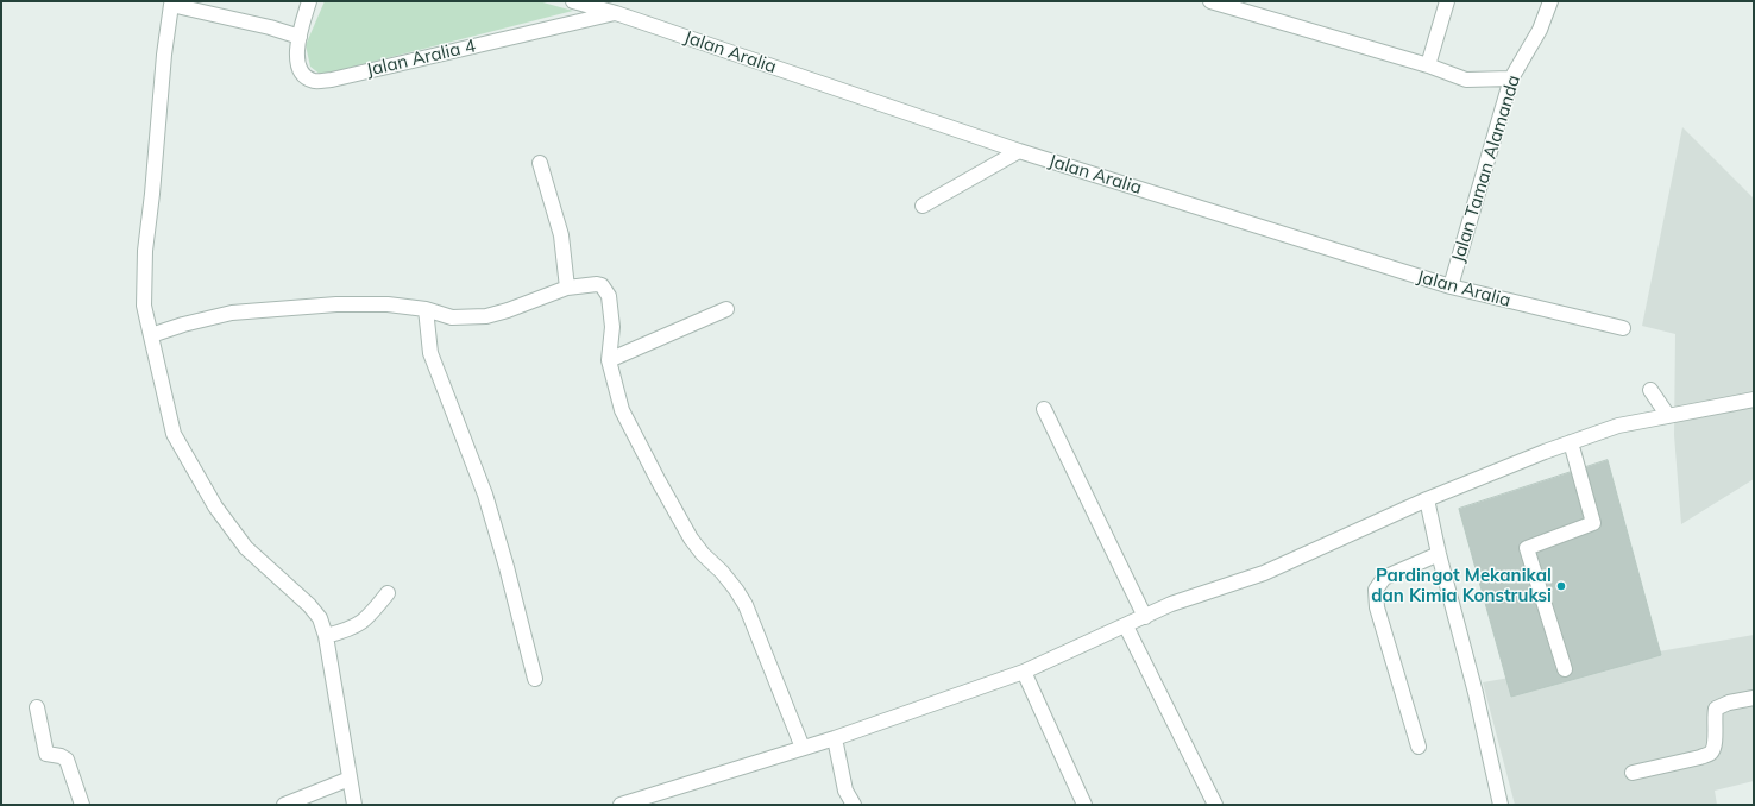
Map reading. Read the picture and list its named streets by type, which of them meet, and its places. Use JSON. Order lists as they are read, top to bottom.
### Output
{
  "streets": {
    "street": ["Jalan Aralia", "Jalan Aralia 4", "Jalan Taman Alamanda"]
  },
  "crossings": [
    ["Jalan Aralia", "Jalan Aralia 4"],
    ["Jalan Aralia", "Jalan Taman Alamanda"]
  ],
  "places": ["Pardingot Mekanikal dan Kimia Konstruksi"]
}
